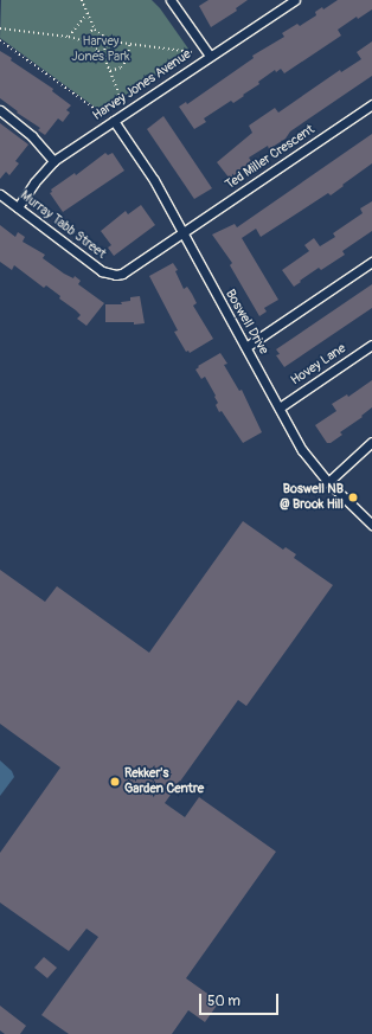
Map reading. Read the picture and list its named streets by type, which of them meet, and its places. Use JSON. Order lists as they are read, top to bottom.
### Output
{
  "streets": {
    "street": [
      "Harvey Jones Avenue",
      "Ted Miller Crescent",
      "Murray Tabb Street",
      "Boswell Drive",
      "Hovey Lane"
    ]
  },
  "crossings": [
    ["Harvey Jones Avenue", "Murray Tabb Street"],
    ["Harvey Jones Avenue", "Boswell Drive"],
    ["Ted Miller Crescent", "Murray Tabb Street"],
    ["Ted Miller Crescent", "Boswell Drive"],
    ["Murray Tabb Street", "Boswell Drive"],
    ["Boswell Drive", "Hovey Lane"]
  ],
  "parks": ["Harvey Jones Park"],
  "places": ["Boswell NB @ Brook Hill", "Rekker's Garden Centre"],
  "scale_bar": "50 m"
}
